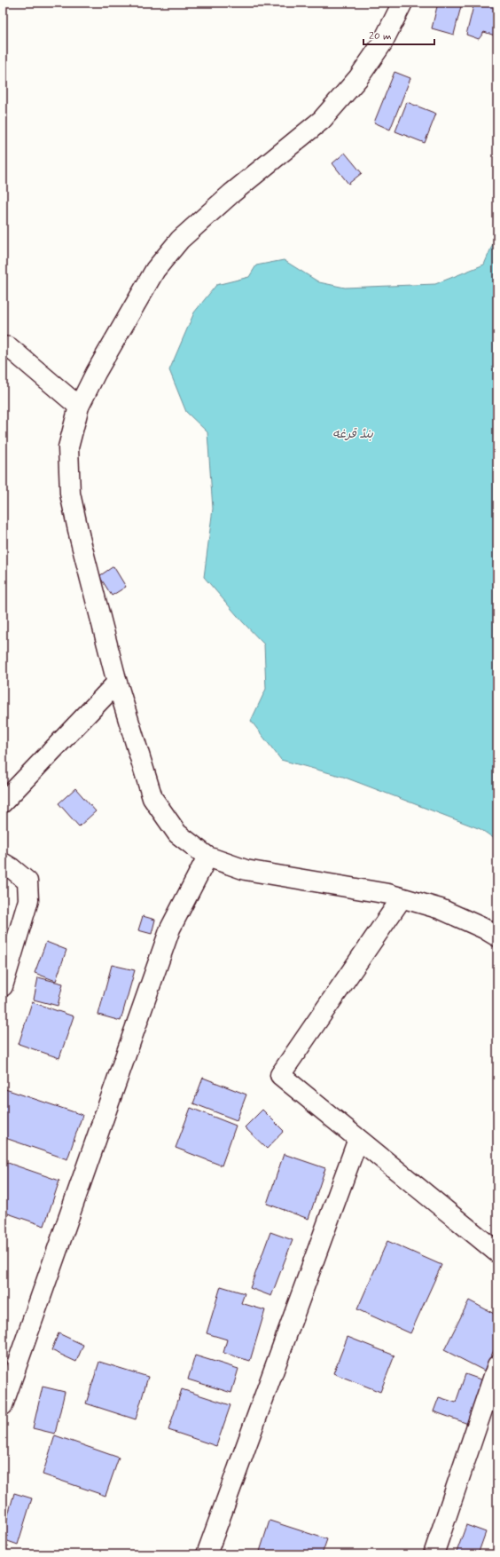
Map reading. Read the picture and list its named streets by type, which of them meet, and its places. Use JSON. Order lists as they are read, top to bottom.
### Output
{
  "water": ["بندٔ قرغه"],
  "scale_bar": "20 m"
}
